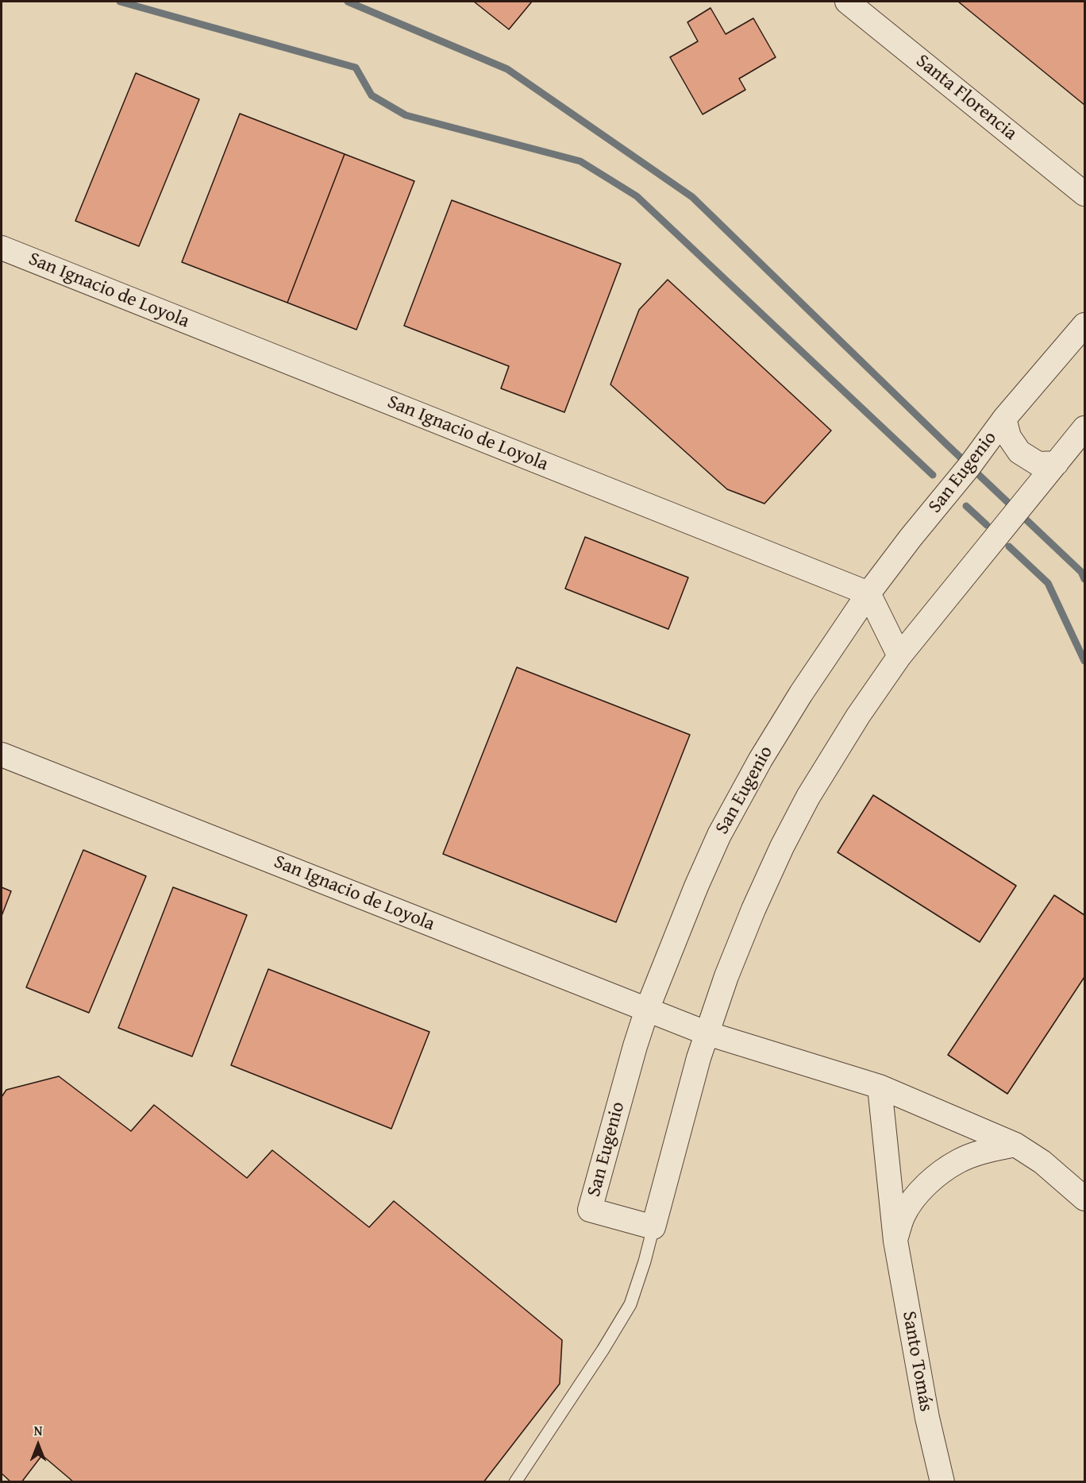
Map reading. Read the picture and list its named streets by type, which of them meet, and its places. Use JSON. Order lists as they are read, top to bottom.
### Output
{
  "streets": {
    "street": [
      "Santa Florencia",
      "San Ignacio de Loyola",
      "San Eugenio",
      "Santo Tomás"
    ]
  },
  "crossings": [
    ["San Ignacio de Loyola", "San Eugenio"]
  ],
  "north": "top"
}
